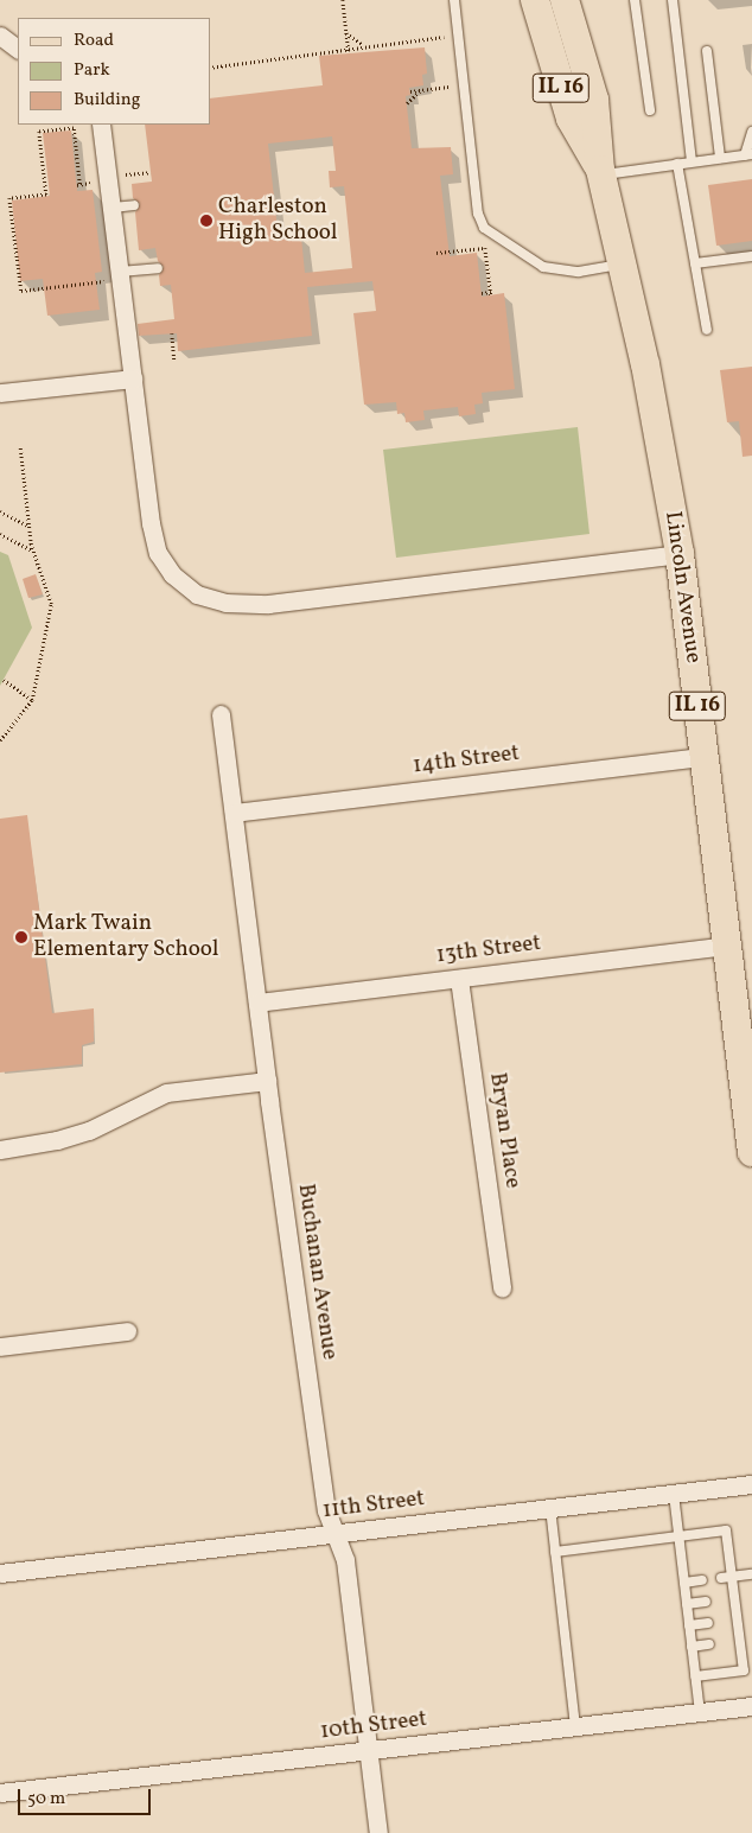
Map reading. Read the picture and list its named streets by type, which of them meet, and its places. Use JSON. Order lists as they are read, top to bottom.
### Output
{
  "streets": {
    "main road": ["IL 16", "Lincoln Avenue"],
    "street": [
      "14th Street",
      "13th Street",
      "Bryan Place",
      "Buchanan Avenue",
      "11th Street",
      "10th Street"
    ]
  },
  "crossings": [
    ["Lincoln Avenue", "14th Street"],
    ["Lincoln Avenue", "13th Street"],
    ["14th Street", "Buchanan Avenue"],
    ["13th Street", "Bryan Place"],
    ["13th Street", "Buchanan Avenue"],
    ["Buchanan Avenue", "11th Street"],
    ["Buchanan Avenue", "10th Street"]
  ],
  "places": ["Charleston High School", "Mark Twain Elementary School"],
  "legend": ["Road", "Park", "Building"],
  "scale_bar": "50 m"
}
